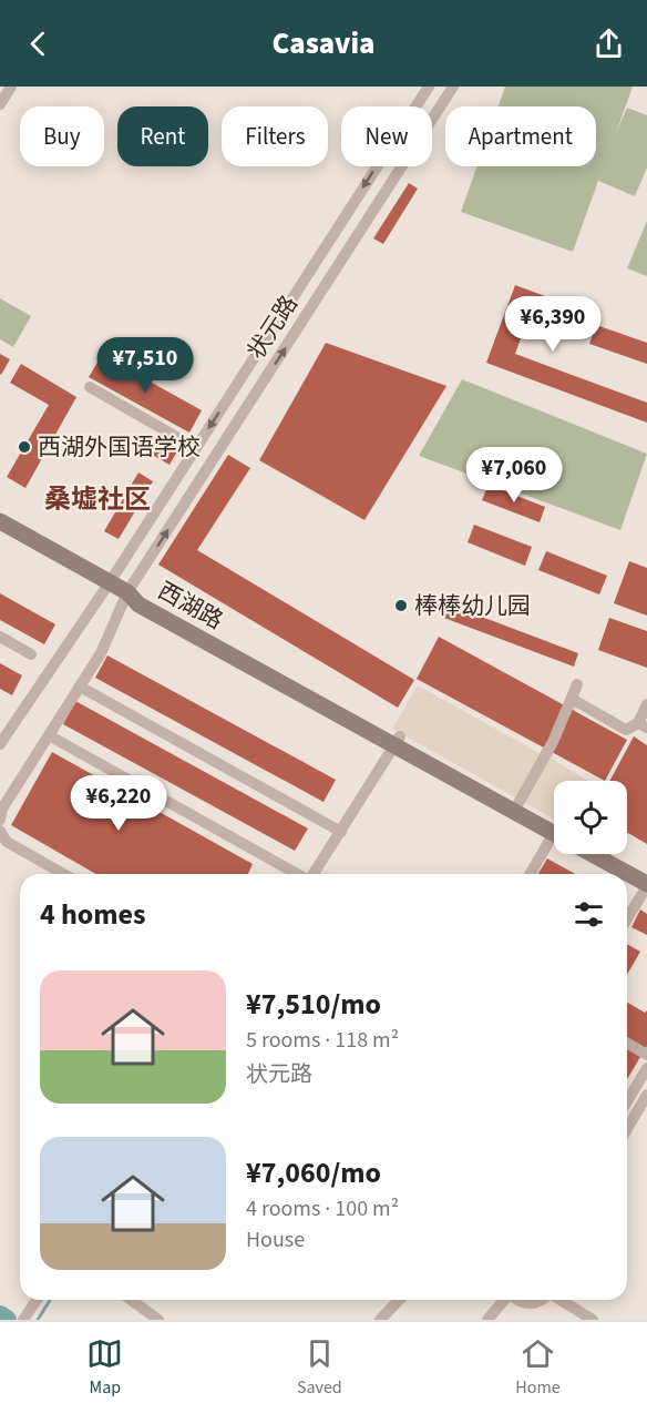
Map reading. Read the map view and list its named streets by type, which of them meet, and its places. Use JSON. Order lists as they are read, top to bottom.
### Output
{
  "streets": {
    "main road": ["西湖路"],
    "street": ["状元路"]
  },
  "crossings": [
    ["状元路", "西湖路"]
  ],
  "districts": ["桑墟社区"],
  "places": ["西湖外国语学校", "棒棒幼儿园"],
  "page": {
    "header": "Casavia",
    "chip": [
      "Buy",
      "Rent",
      "Filters",
      "New",
      "Apartment"
    ],
    "price": [
      "¥6,390",
      "¥7,510",
      "¥7,060",
      "¥6,220"
    ],
    "heading": "4 homes",
    "list": [
      {
        "name": "¥7,510/mo",
        "note": "5 rooms · 118 m² · 状元路"
      },
      {
        "name": "¥7,060/mo",
        "note": "4 rooms · 100 m² · House"
      }
    ],
    "tabs": ["Map", "Saved", "Home"]
  }
}
